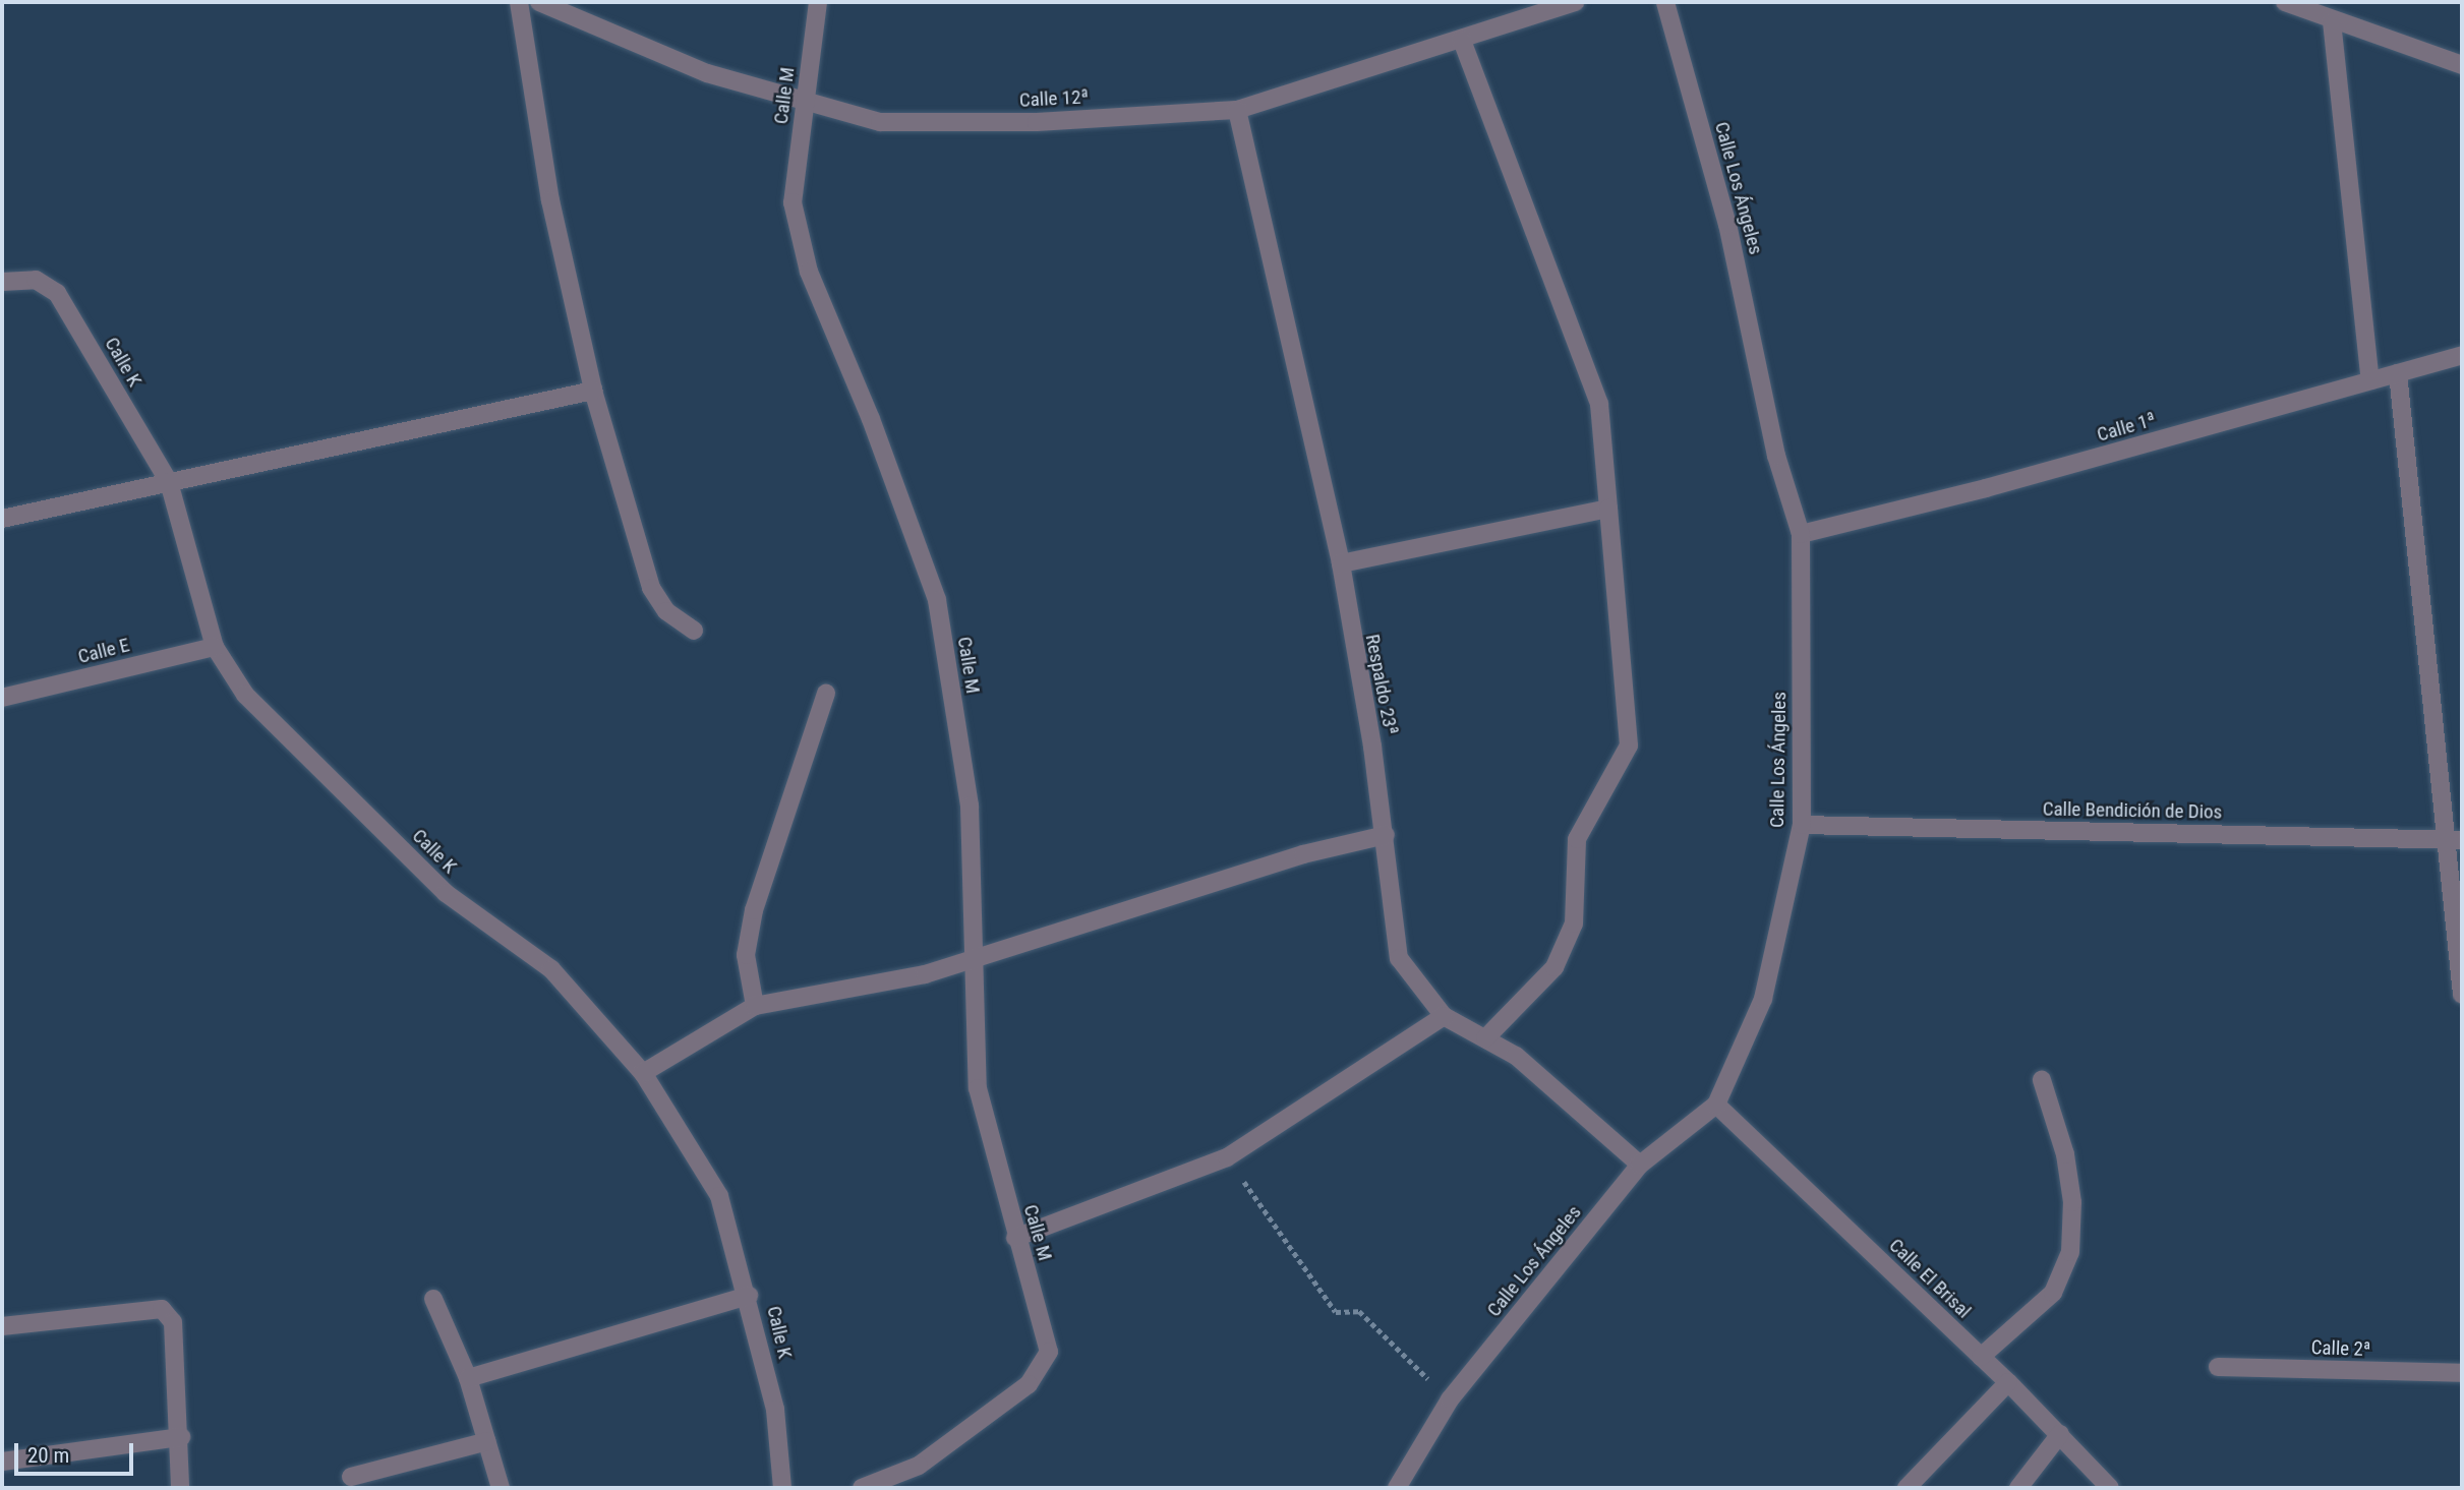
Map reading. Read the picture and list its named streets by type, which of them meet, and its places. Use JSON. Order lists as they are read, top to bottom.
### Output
{
  "streets": {
    "street": [
      "Calle M",
      "Calle 12ª",
      "Calle Los Ángeles",
      "Calle K",
      "Calle 1ª",
      "Calle E",
      "Respaldo 23ª",
      "Calle Bendición de Dios",
      "Calle El Brisal",
      "Calle 2ª"
    ]
  },
  "crossings": [
    ["Calle M", "Calle 12ª"],
    ["Calle 12ª", "Respaldo 23ª"],
    ["Calle Los Ángeles", "Calle 1ª"],
    ["Calle Los Ángeles", "Respaldo 23ª"],
    ["Calle Los Ángeles", "Calle Bendición de Dios"],
    ["Calle Los Ángeles", "Calle El Brisal"],
    ["Calle K", "Calle E"]
  ],
  "scale_bar": "20 m"
}
